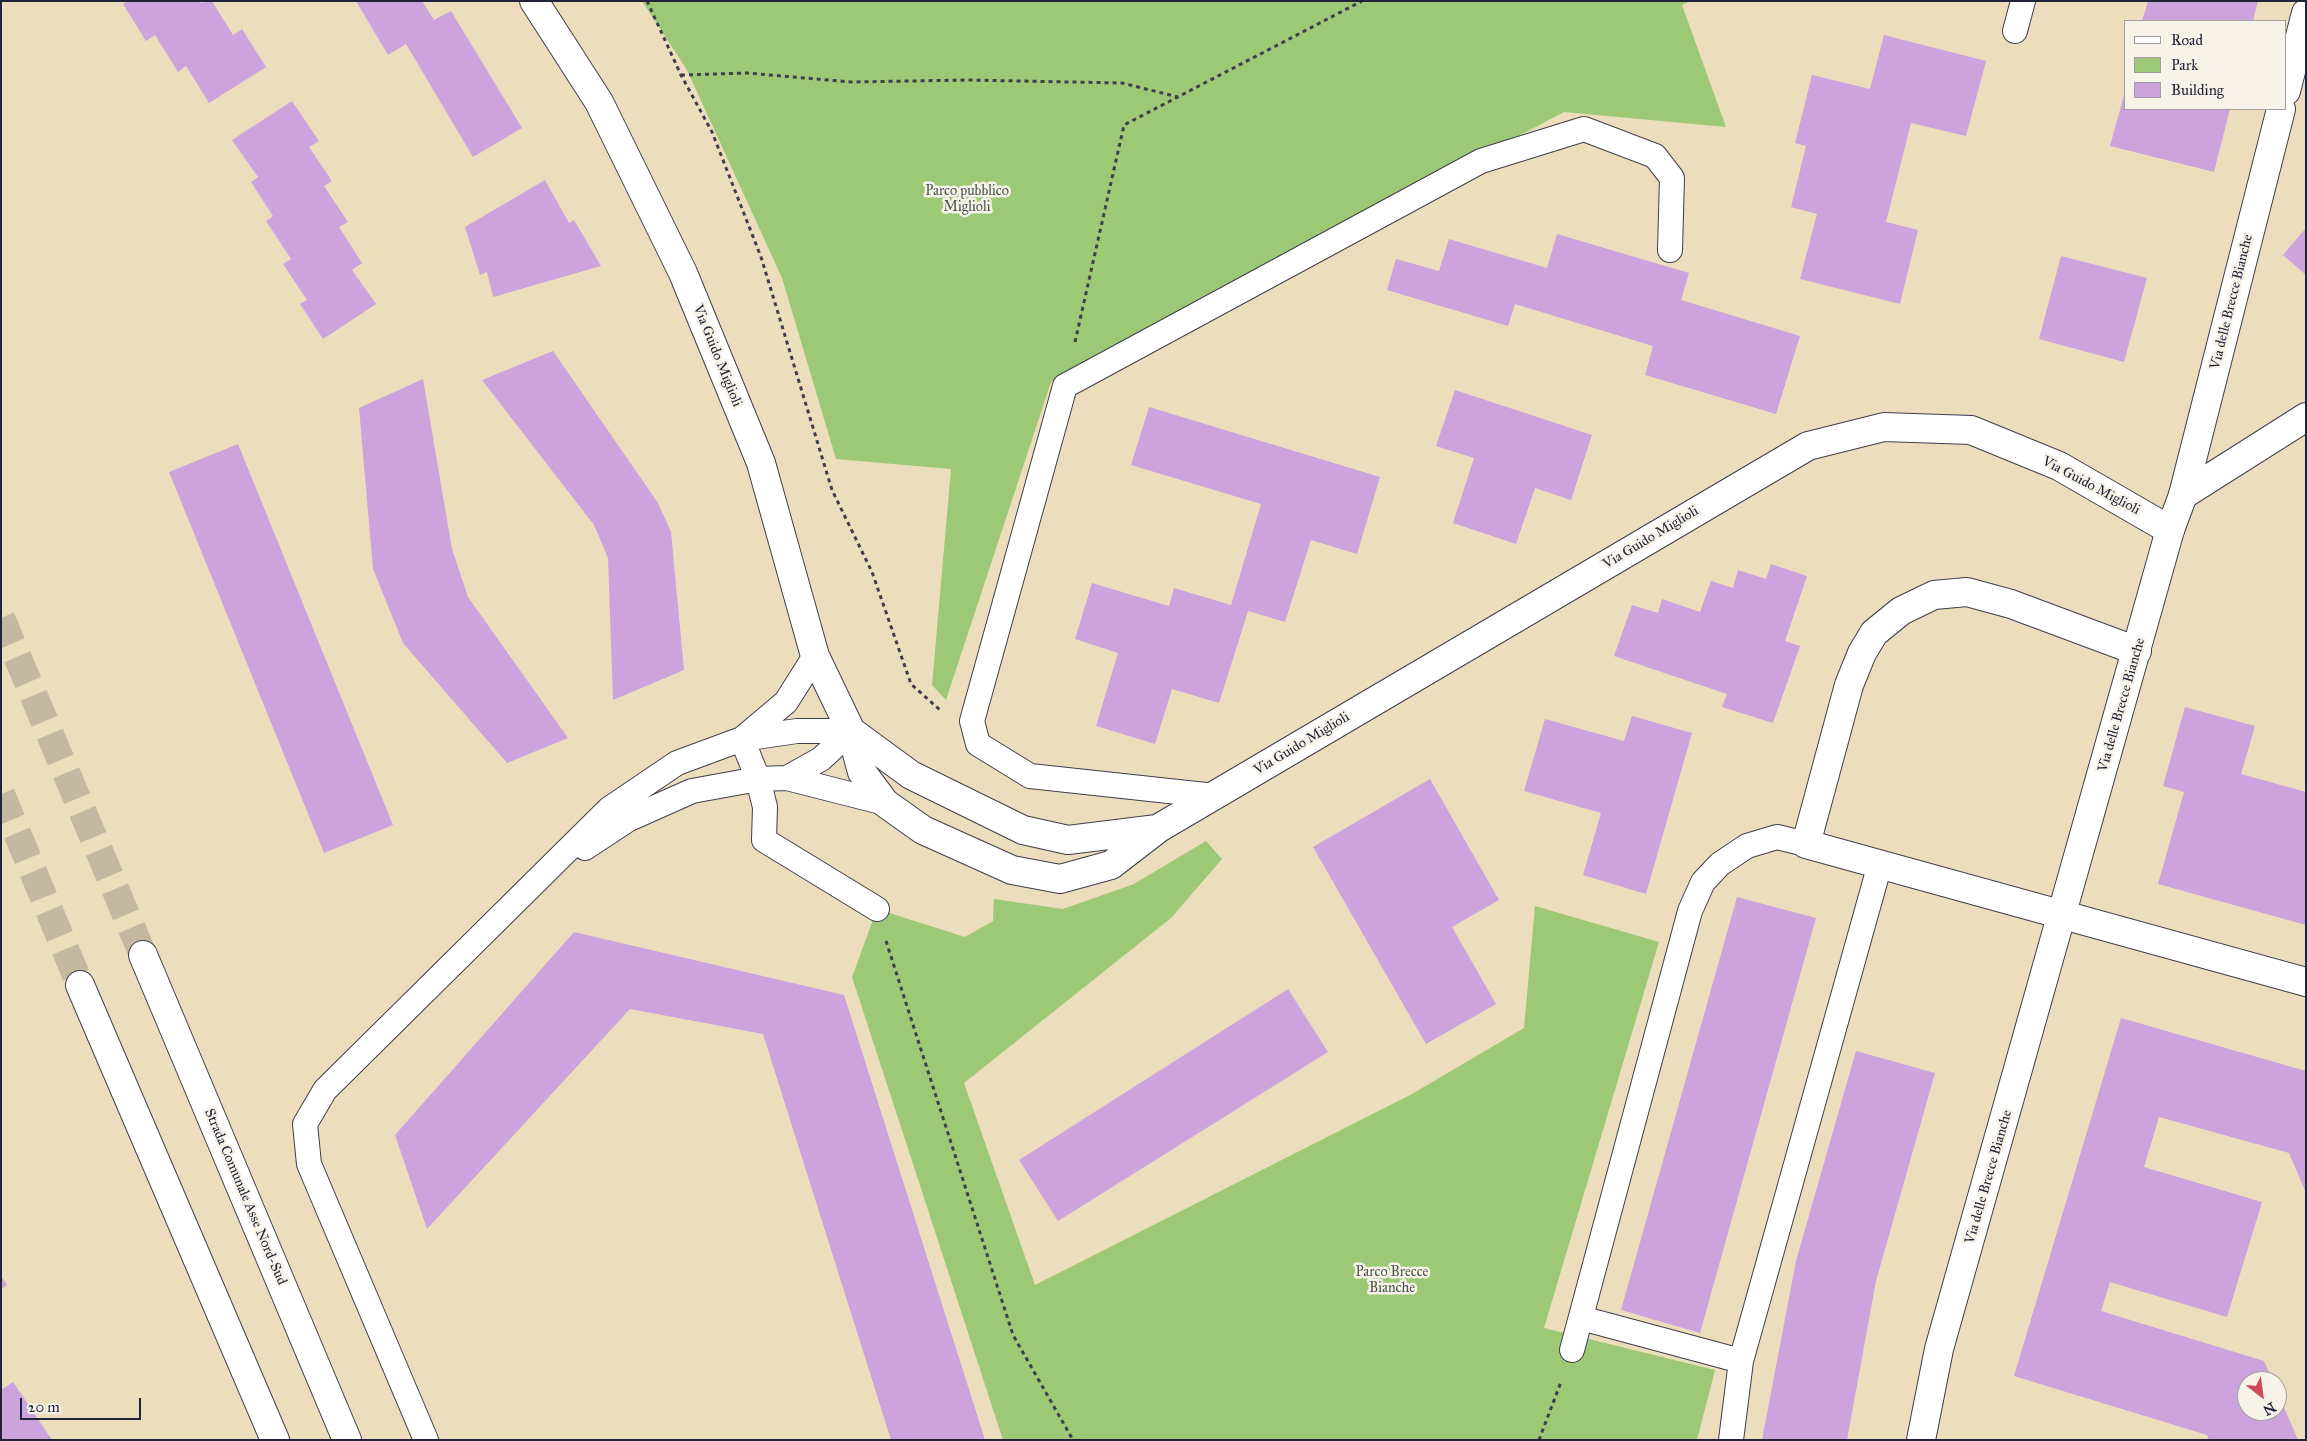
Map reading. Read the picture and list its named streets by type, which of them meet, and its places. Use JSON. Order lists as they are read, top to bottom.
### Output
{
  "streets": {
    "main road": ["Via delle Brecce Bianche", "Via Guido Miglioli", "Strada Comunale Asse Nord-Sud"]
  },
  "crossings": [
    ["Via delle Brecce Bianche", "Via Guido Miglioli"]
  ],
  "parks": ["Parco pubblico Miglioli", "Parco Brecce Bianche"],
  "legend": ["Road", "Park", "Building"],
  "scale_bar": "20 m",
  "north": "bottom right"
}
